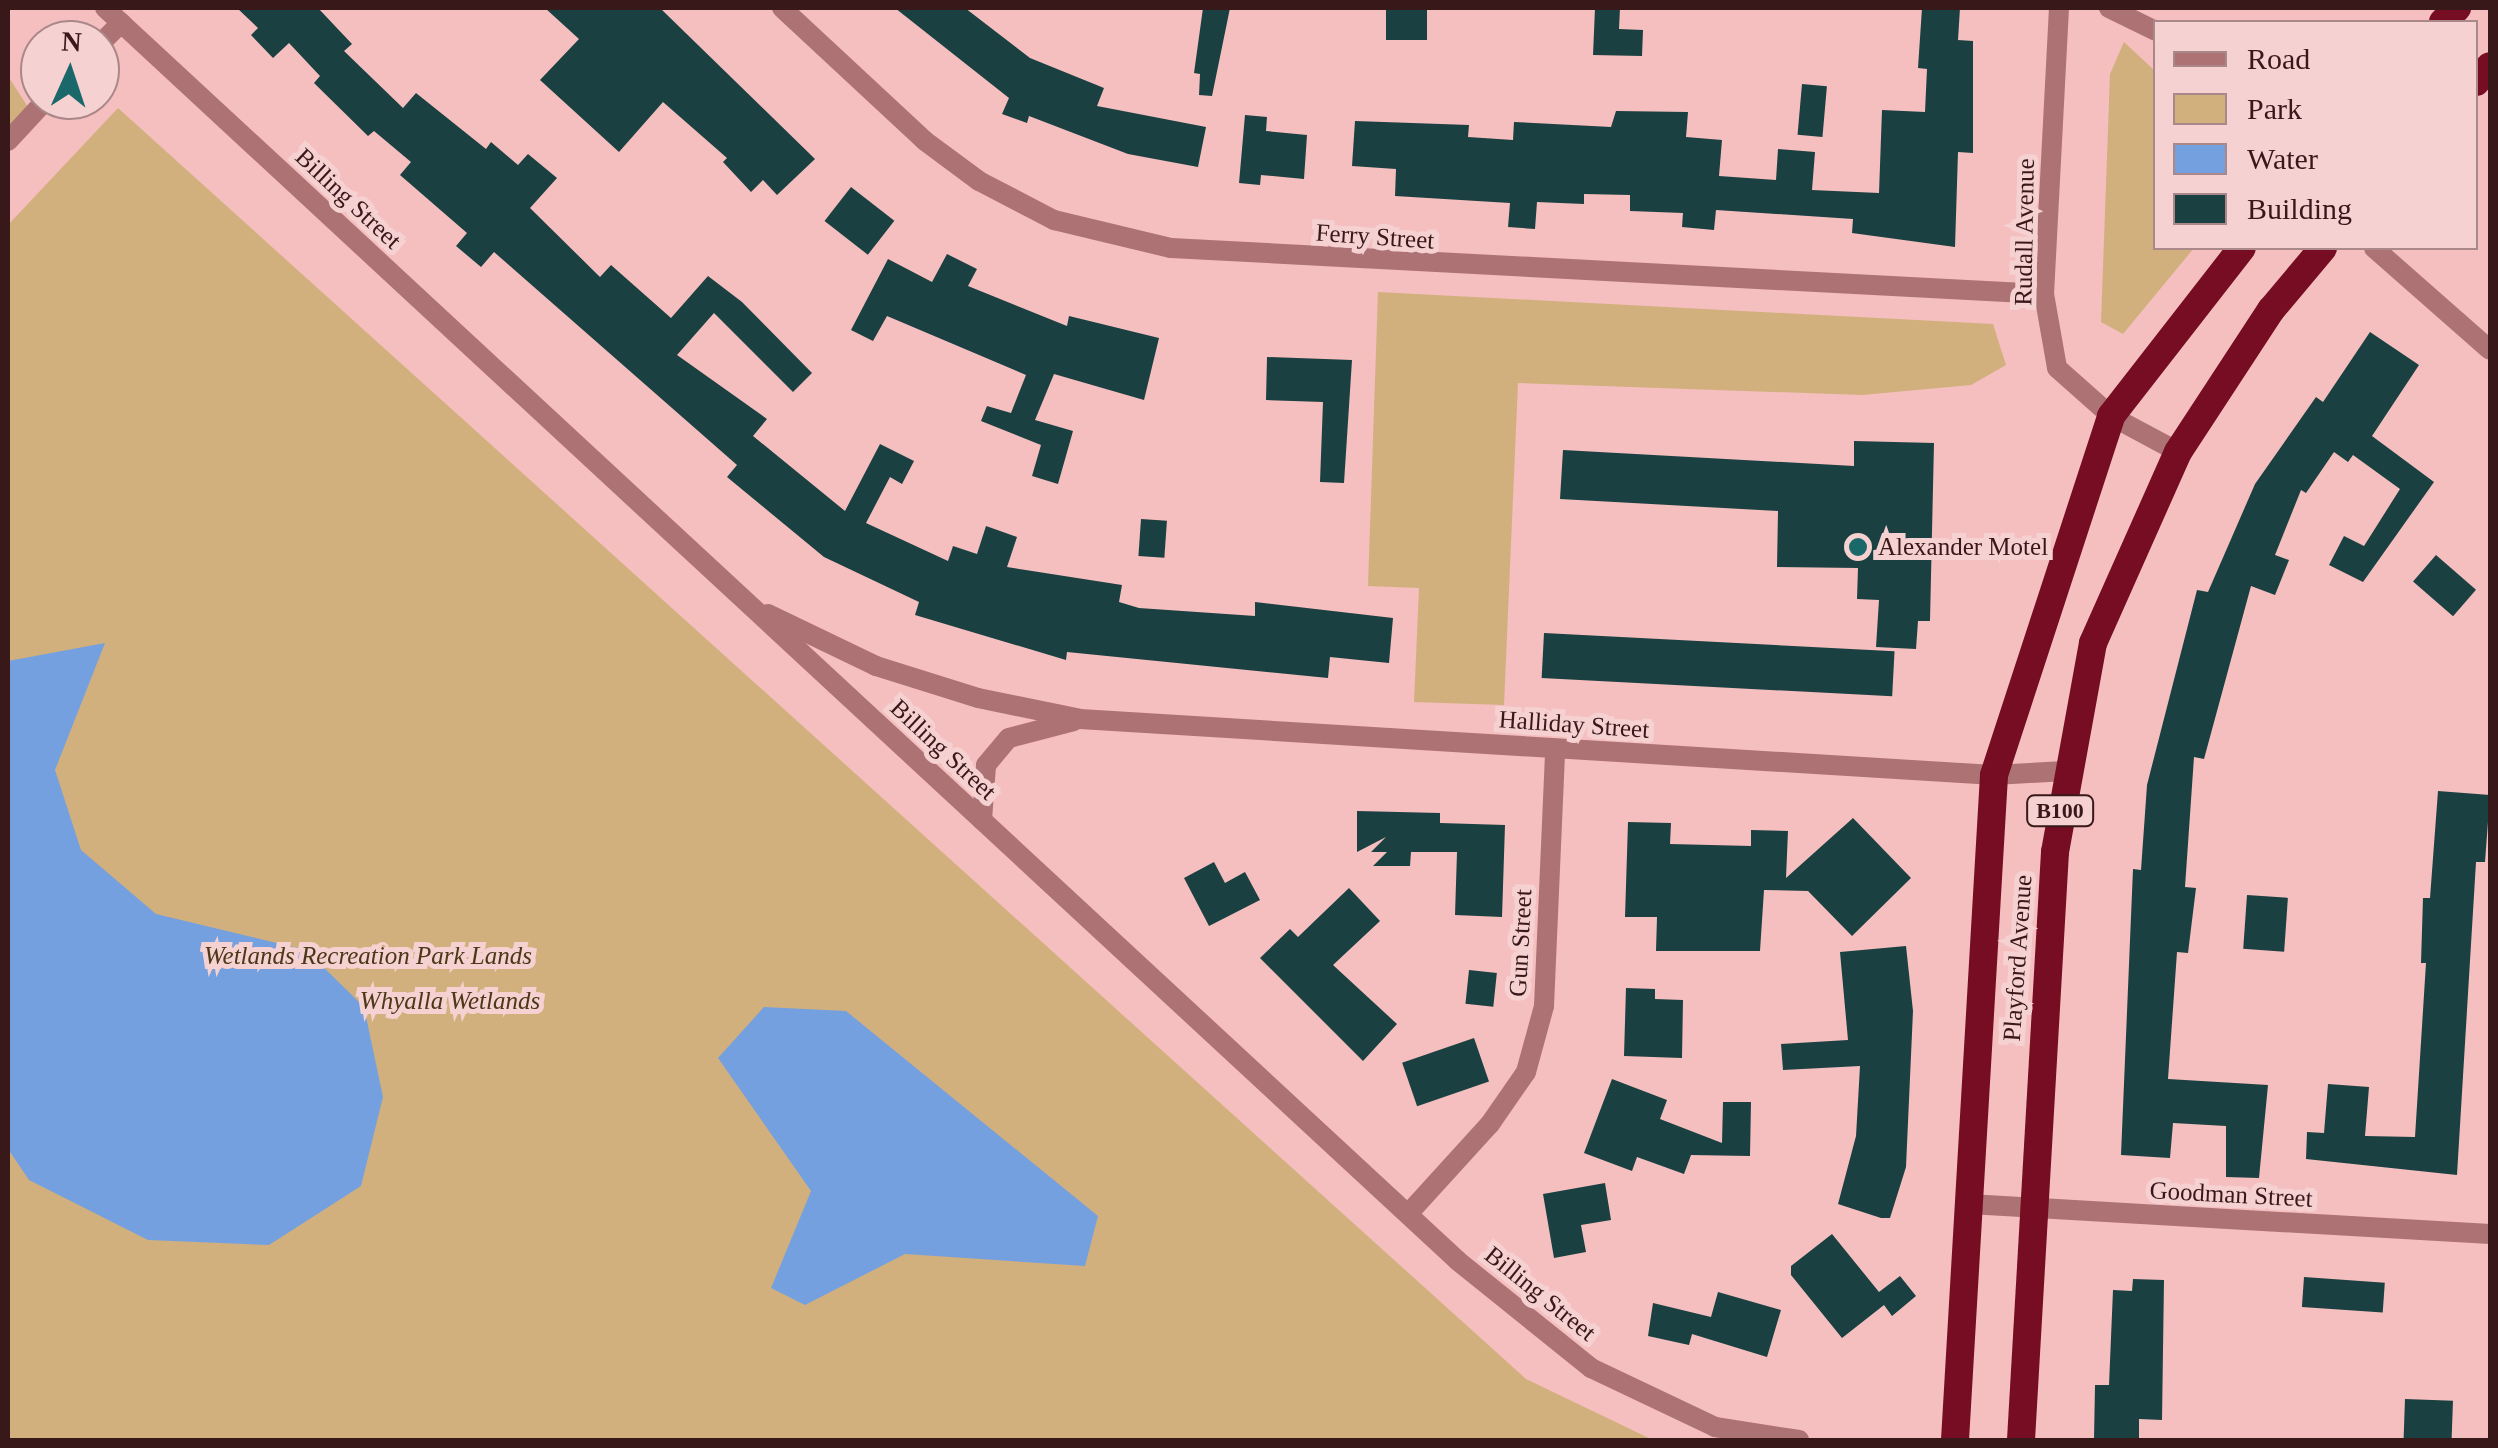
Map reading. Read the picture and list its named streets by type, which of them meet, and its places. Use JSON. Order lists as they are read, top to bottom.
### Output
{
  "streets": {
    "highway": ["B100", "Playford Avenue"],
    "street": [
      "Billing Street",
      "Rudall Avenue",
      "Ferry Street",
      "Halliday Street",
      "Gun Street",
      "Goodman Street"
    ]
  },
  "crossings": [
    ["Billing Street", "Halliday Street"],
    ["Billing Street", "Gun Street"],
    ["Rudall Avenue", "Ferry Street"],
    ["Rudall Avenue", "Playford Avenue"],
    ["Halliday Street", "Gun Street"],
    ["Halliday Street", "Playford Avenue"],
    ["Playford Avenue", "Goodman Street"]
  ],
  "parks": ["Wetlands Recreation Park Lands", "Whyalla Wetlands"],
  "places": ["Alexander Motel"],
  "legend": [
    "Road",
    "Park",
    "Water",
    "Building"
  ],
  "north": "top"
}
